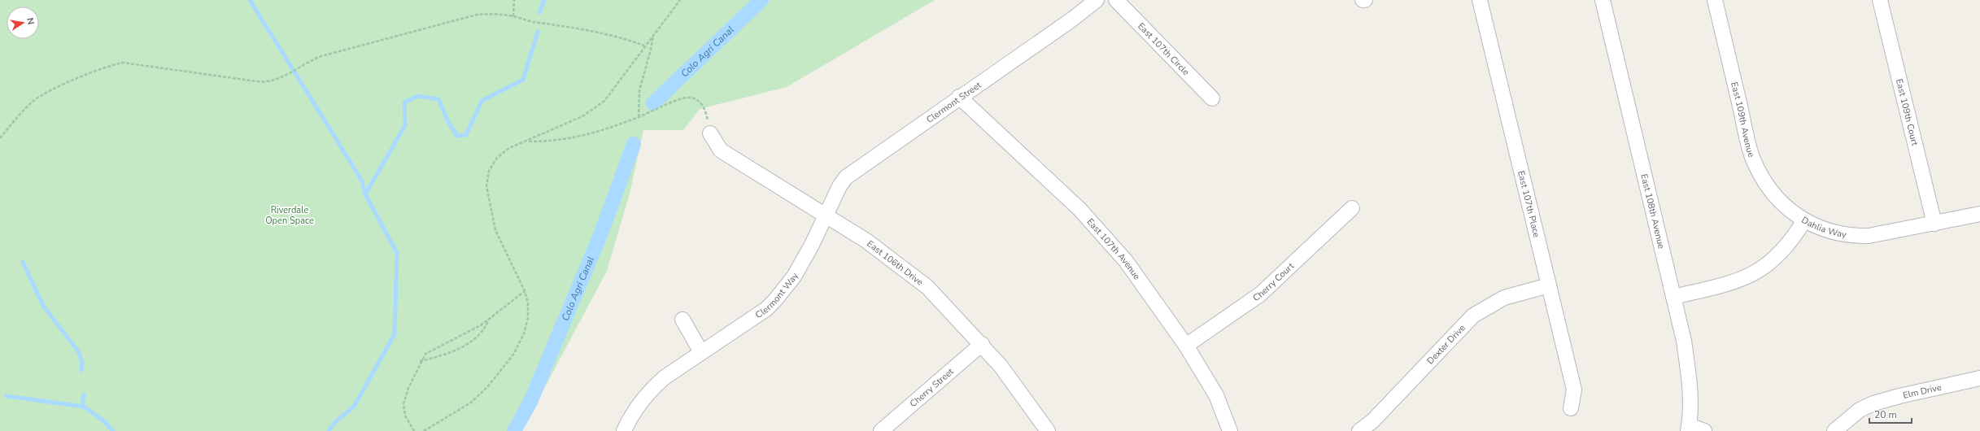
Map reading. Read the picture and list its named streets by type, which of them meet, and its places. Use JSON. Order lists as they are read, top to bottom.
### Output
{
  "streets": {
    "street": [
      "East 107th Circle",
      "Clermont Street",
      "East 109th Court",
      "East 109th Avenue",
      "East 107th Place",
      "East 108th Avenue",
      "Dahlia Way",
      "East 107th Avenue",
      "East 106th Drive",
      "Cherry Court",
      "Clermont Way",
      "Dexter Drive",
      "Cherry Street",
      "Elm Drive"
    ]
  },
  "crossings": [
    ["Clermont Street", "East 107th Avenue"],
    ["Clermont Street", "East 106th Drive"],
    ["Clermont Street", "Clermont Way"],
    ["East 109th Court", "Dahlia Way"],
    ["East 109th Avenue", "Dahlia Way"],
    ["East 107th Place", "Dexter Drive"],
    ["East 108th Avenue", "Dahlia Way"],
    ["East 107th Avenue", "Cherry Court"],
    ["East 106th Drive", "Clermont Way"],
    ["East 106th Drive", "Cherry Street"]
  ],
  "water": ["Colo Agri Canal"],
  "parks": ["Riverdale Open Space"],
  "scale_bar": "20 m",
  "north": "right"
}
